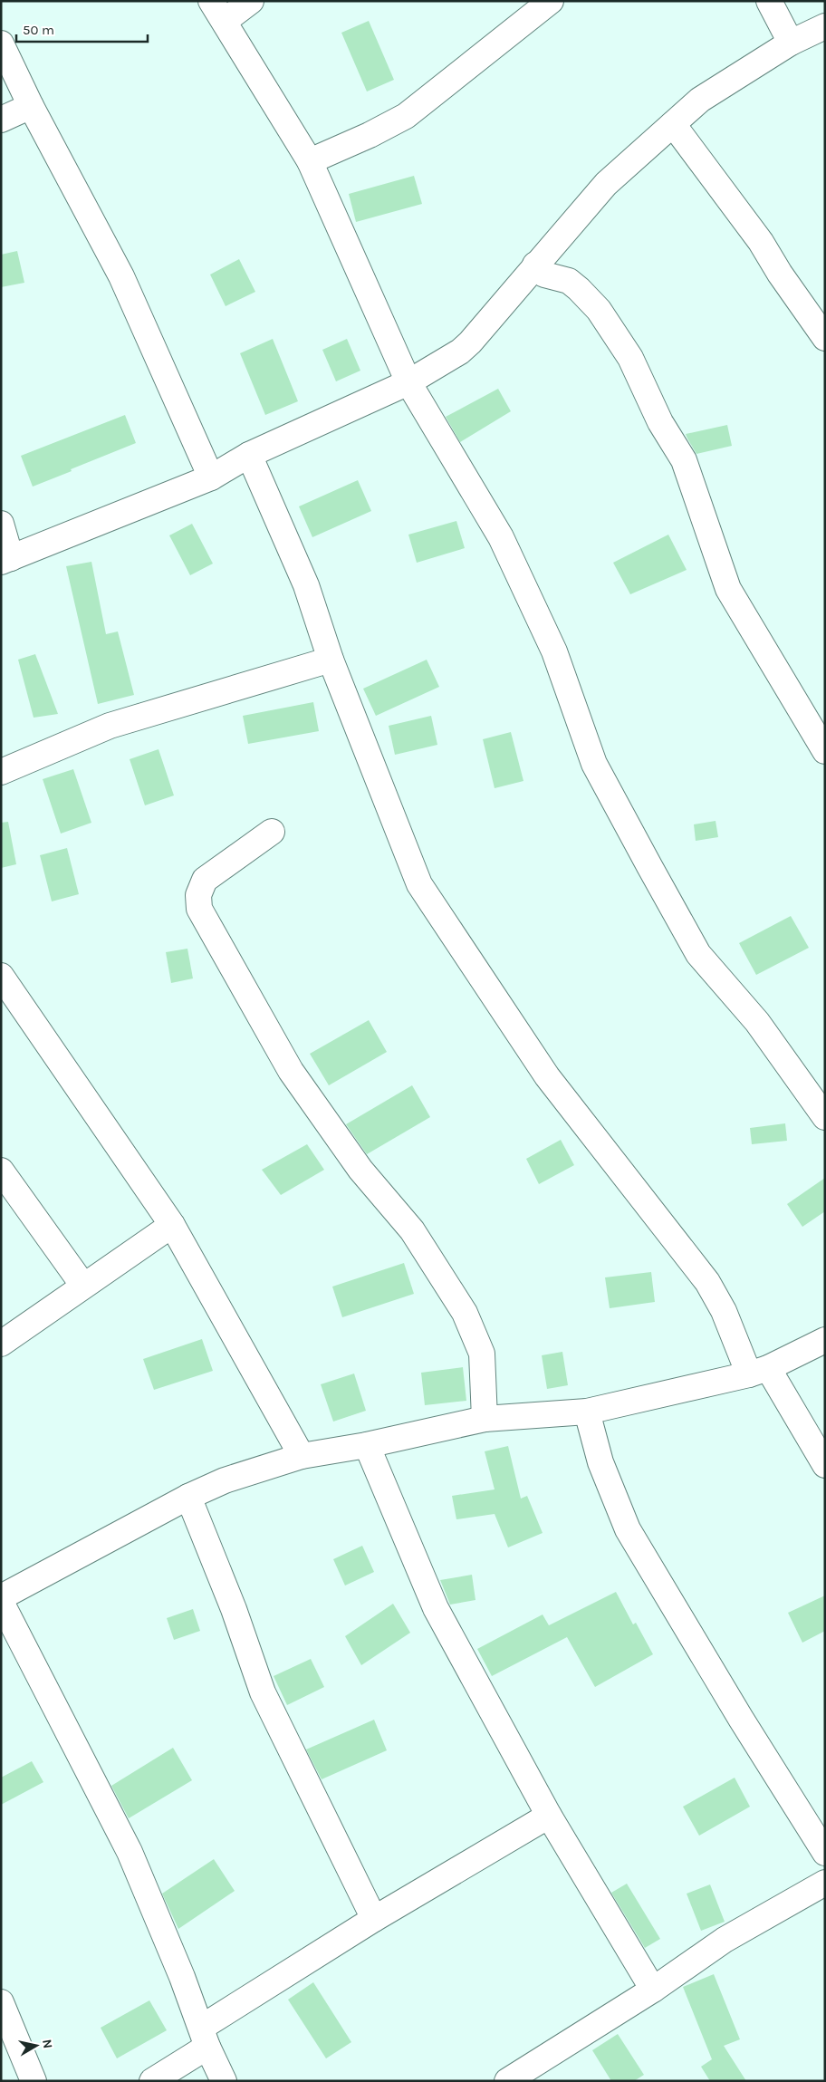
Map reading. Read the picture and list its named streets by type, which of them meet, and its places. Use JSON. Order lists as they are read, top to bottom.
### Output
{
  "scale_bar": "50 m",
  "north": "right"
}
